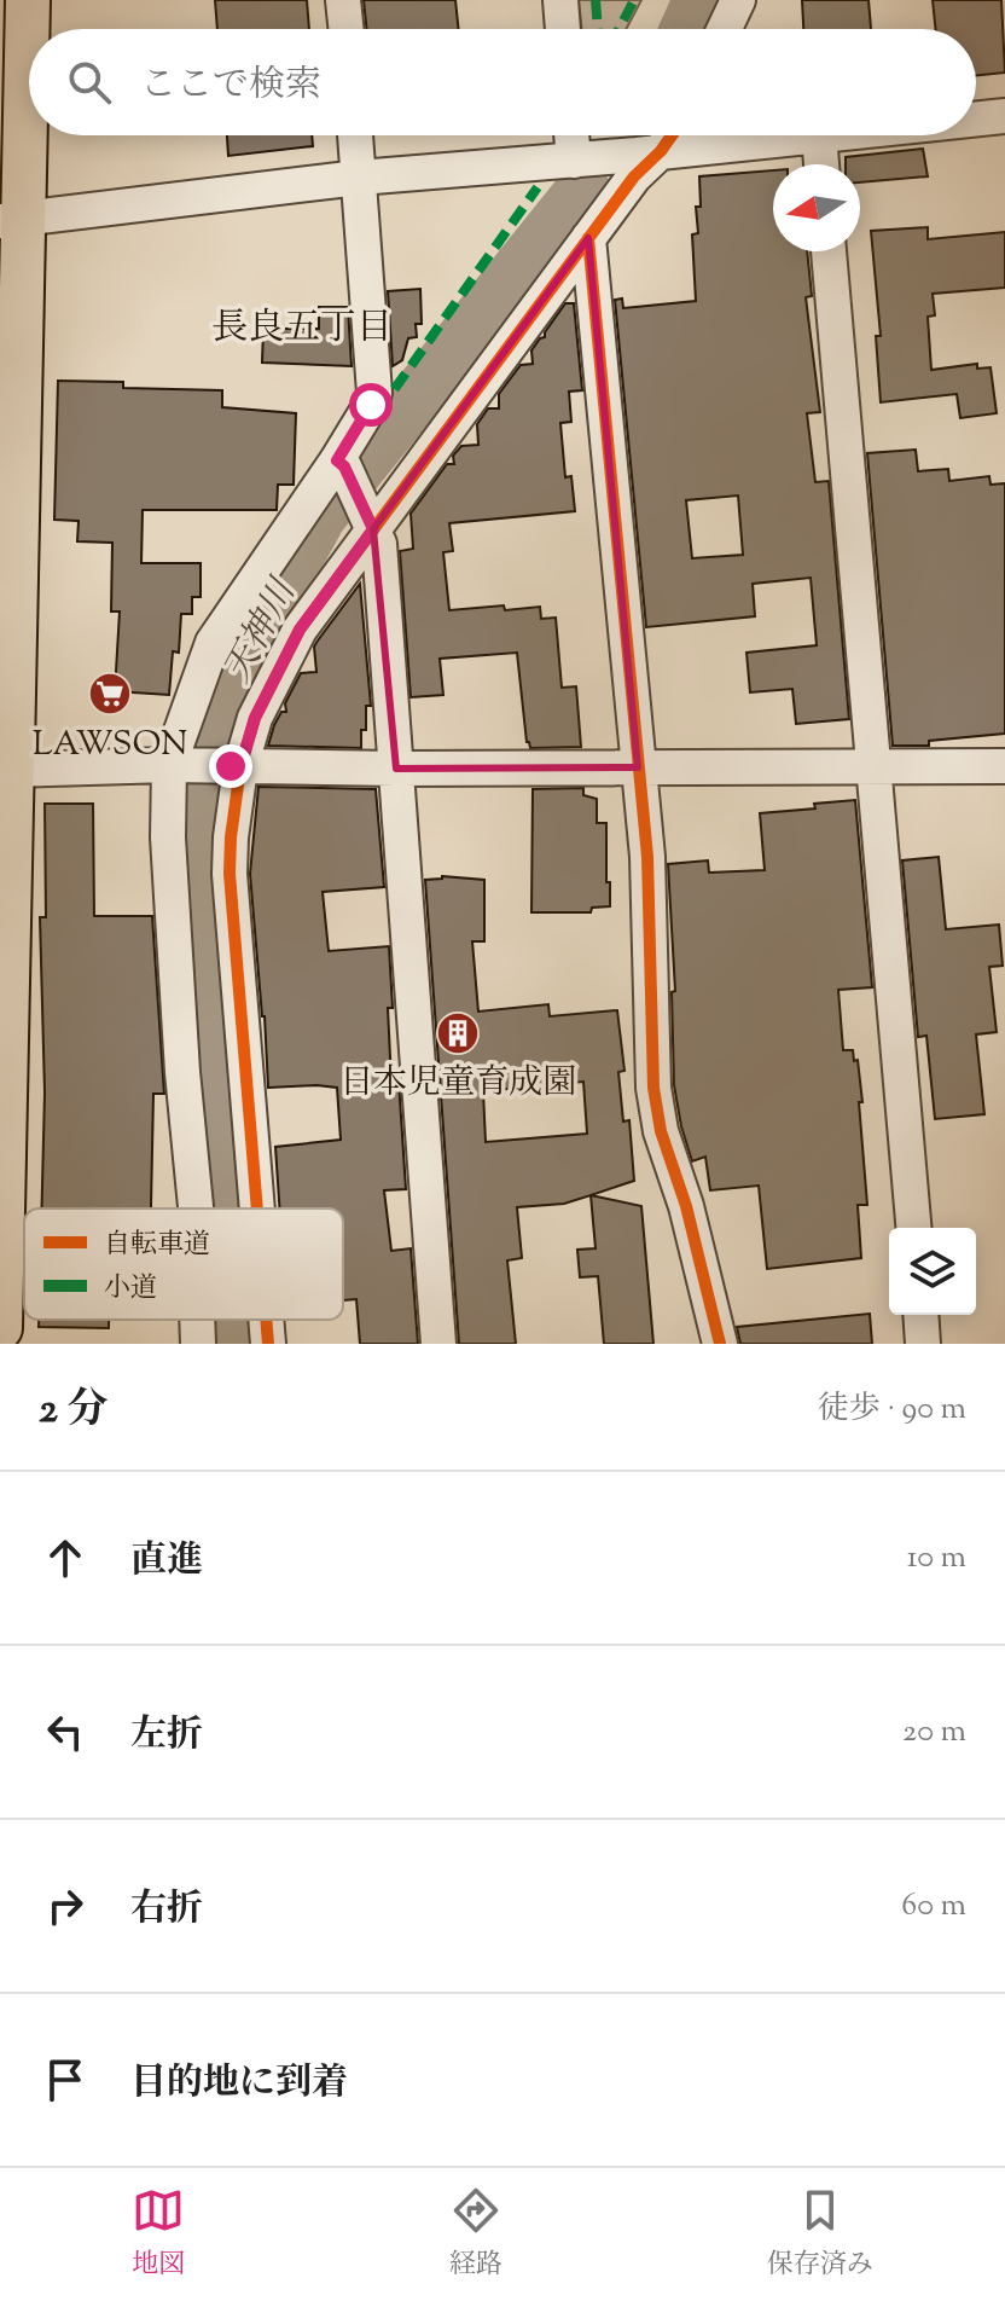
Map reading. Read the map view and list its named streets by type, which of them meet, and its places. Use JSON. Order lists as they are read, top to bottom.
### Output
{
  "districts": ["長良五丁目"],
  "water": ["天神川"],
  "places": {
    "supermarket": ["LAWSON"],
    "building": ["日本児童育成園"]
  },
  "legend": ["自転車道", "小道"],
  "north": "left",
  "page": {
    "search": "ここで検索",
    "heading": ["2 分", "徒歩 · 90 m"],
    "list": [
      ["直進", "10 m"],
      ["左折", "20 m"],
      ["右折", "60 m"],
      "目的地に到着"
    ],
    "nav": ["地図", "経路", "保存済み"]
  }
}
